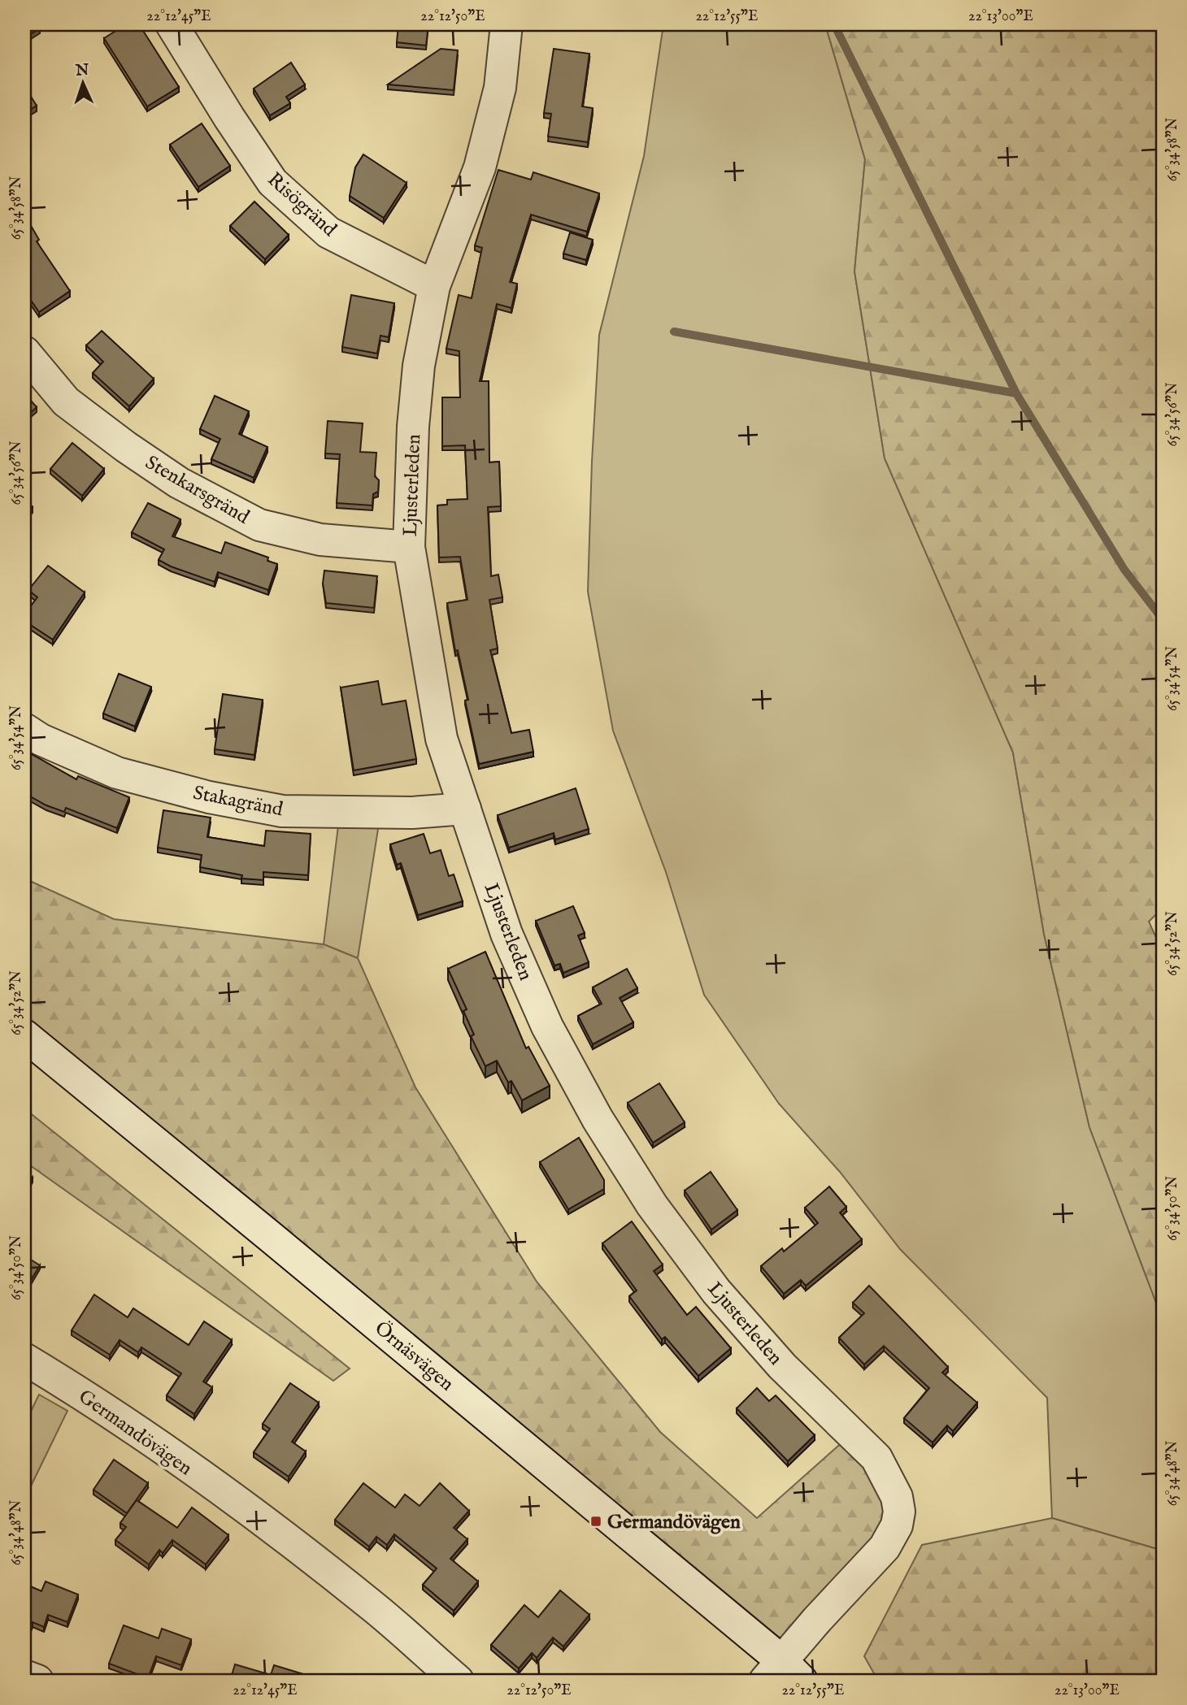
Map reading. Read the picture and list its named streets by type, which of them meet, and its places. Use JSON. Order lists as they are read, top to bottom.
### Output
{
  "streets": {
    "street": [
      "Risögränd",
      "Ljusterleden",
      "Stenkarsgränd",
      "Stakagränd",
      "Örnäsvägen",
      "Germandövägen"
    ]
  },
  "crossings": [
    ["Risögränd", "Ljusterleden"],
    ["Ljusterleden", "Stenkarsgränd"],
    ["Ljusterleden", "Stakagränd"],
    ["Ljusterleden", "Örnäsvägen"]
  ],
  "places": {
    "transit": ["Germandövägen"]
  },
  "north": "top",
  "coordinates": [
    "22°12'45\"E",
    "22°12'50\"E",
    "22°12'55\"E",
    "22°13'00\"E",
    "65°34'58\"N",
    "65°34'56\"N",
    "65°34'54\"N",
    "65°34'52\"N",
    "65°34'50\"N",
    "65°34'48\"N"
  ]
}
